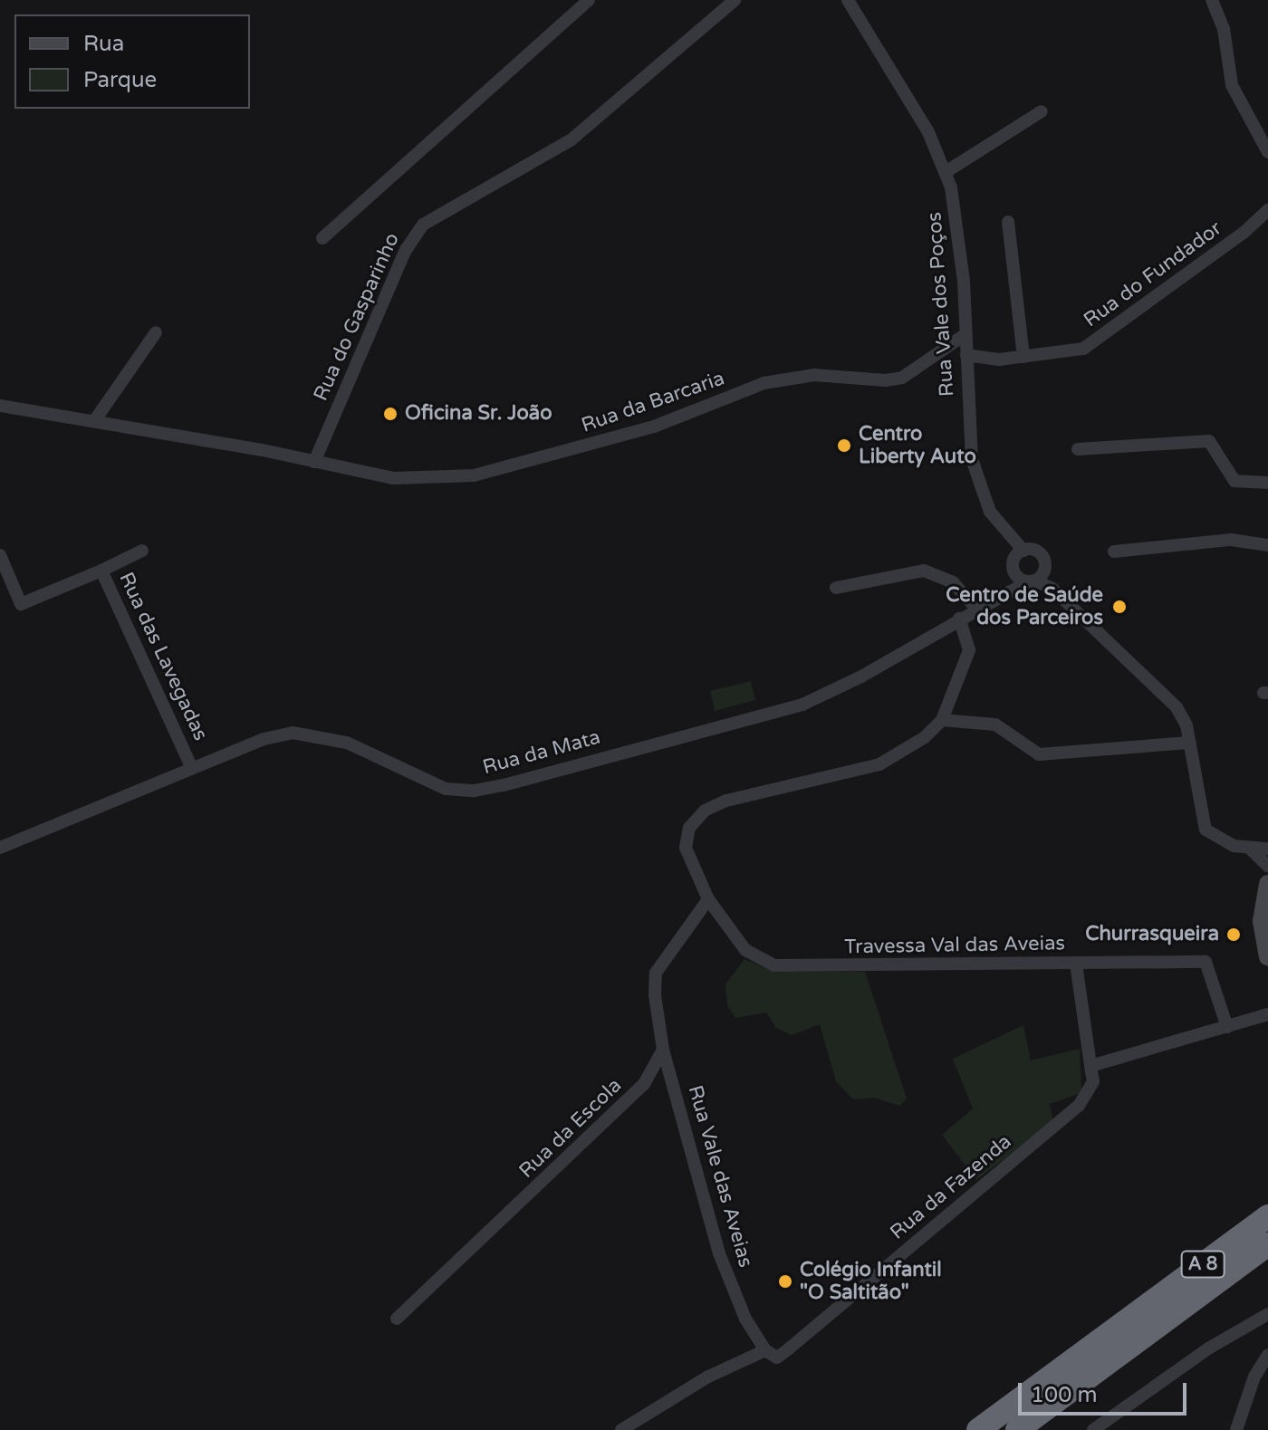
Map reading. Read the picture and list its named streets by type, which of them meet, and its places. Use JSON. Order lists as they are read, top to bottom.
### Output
{
  "streets": {
    "highway": ["A 8"],
    "street": [
      "Rua do Fundador",
      "Rua Vale dos Poços",
      "Rua do Gasparinho",
      "Rua da Barcaria",
      "Rua das Lavegadas",
      "Rua da Mata",
      "Travessa Val das Aveias",
      "Rua da Escola",
      "Rua Vale das Aveias",
      "Rua da Fazenda"
    ]
  },
  "crossings": [
    ["Rua do Fundador", "Rua Vale dos Poços"],
    ["Rua Vale dos Poços", "Rua da Barcaria"],
    ["Rua do Gasparinho", "Rua da Barcaria"],
    ["Rua das Lavegadas", "Rua da Mata"],
    ["Rua da Escola", "Rua Vale das Aveias"],
    ["Rua Vale das Aveias", "Rua da Fazenda"]
  ],
  "places": [
    "Oficina Sr. João",
    "Centro Liberty Auto",
    "Centro de Saúde dos Parceiros",
    "Churrasqueira",
    "Colégio Infantil \"O Saltitão\""
  ],
  "legend": ["Rua", "Parque"],
  "scale_bar": "100 m"
}
